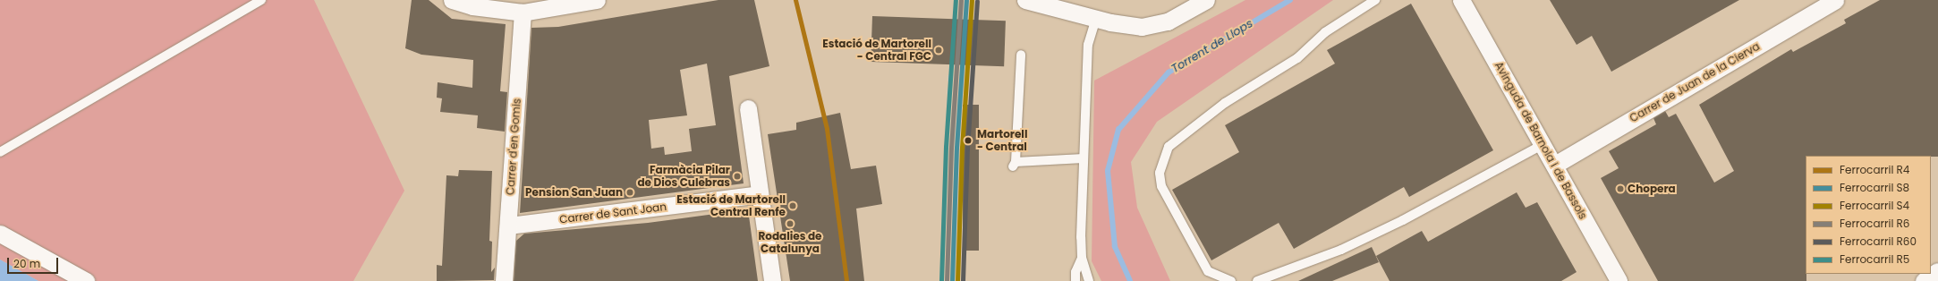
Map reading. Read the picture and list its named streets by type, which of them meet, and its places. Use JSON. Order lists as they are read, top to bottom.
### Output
{
  "streets": {
    "street": [
      "Carrer de Juan de la Cierva",
      "Avinguda de Barnola i de Bassols",
      "Carrer d'en Gomis",
      "Carrer de Sant Joan"
    ]
  },
  "crossings": [
    ["Carrer de Juan de la Cierva", "Avinguda de Barnola i de Bassols"],
    ["Carrer d'en Gomis", "Carrer de Sant Joan"]
  ],
  "water": ["Torrent de Llops"],
  "places": [
    "Estació de Martorell - Central FGC",
    "Martorell - Central",
    "Farmàcia Pilar de Dios Culebras",
    "Chopera",
    "Pension San Juan",
    "Estació de Martorell Central Renfe",
    "Rodalies de Catalunya"
  ],
  "lines": [
    "rail line R4",
    "rail line S8",
    "rail line S4",
    "rail line R6",
    "rail line R5",
    "rail line R60"
  ],
  "legend": [
    "Ferrocarril R4",
    "Ferrocarril S8",
    "Ferrocarril S4",
    "Ferrocarril R6",
    "Ferrocarril R60",
    "Ferrocarril R5"
  ],
  "scale_bar": "20 m"
}
